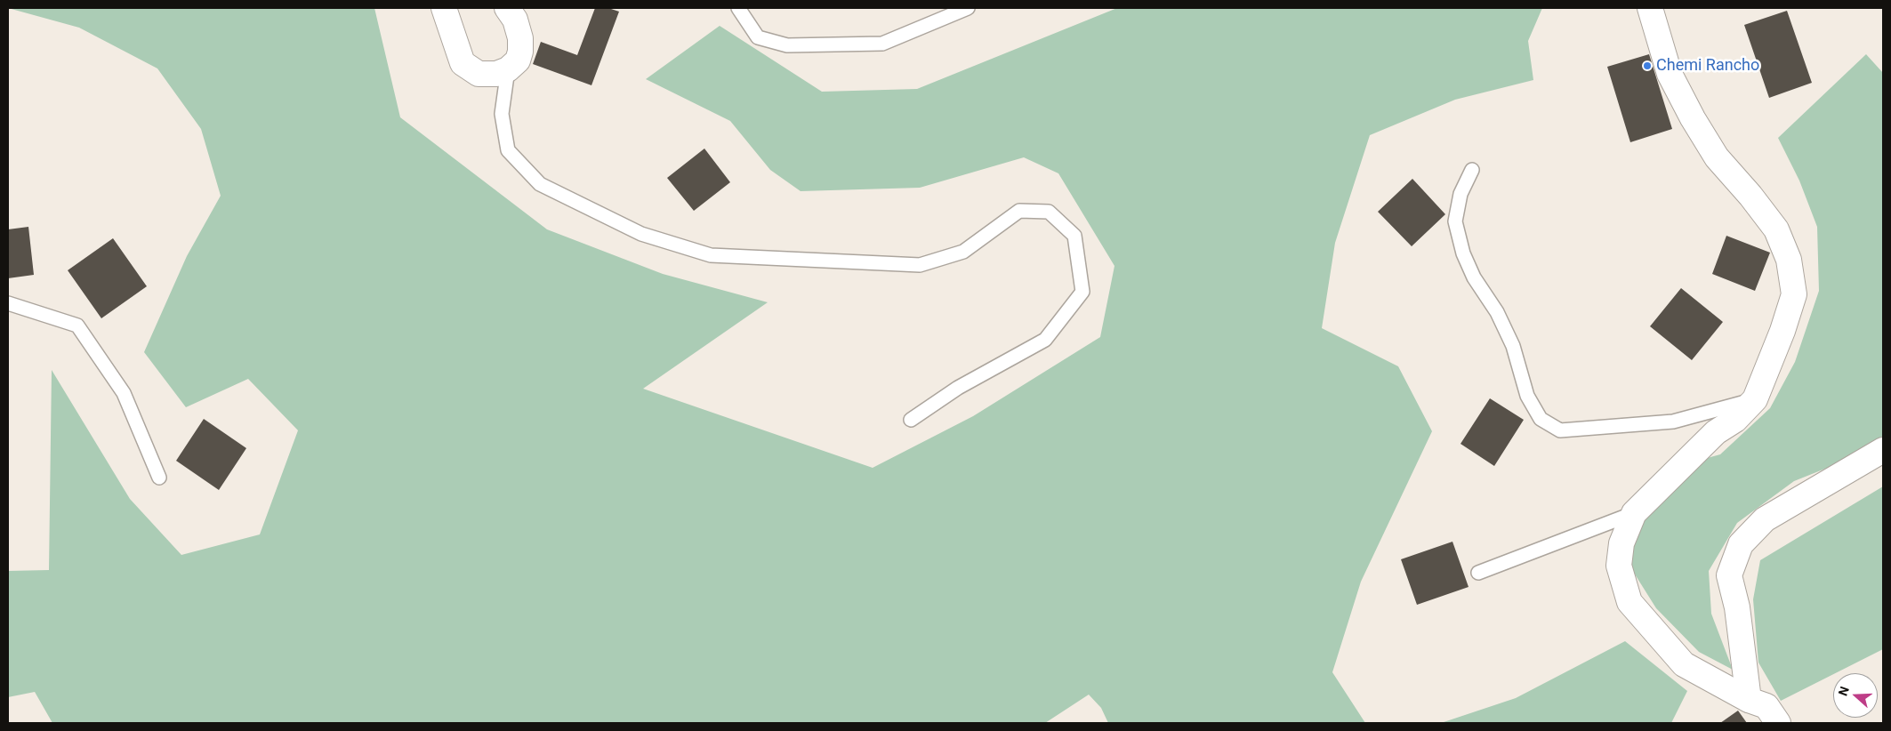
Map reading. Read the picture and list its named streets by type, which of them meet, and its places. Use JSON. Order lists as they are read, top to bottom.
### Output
{
  "places": ["Chemi Rancho"],
  "north": "left"
}
